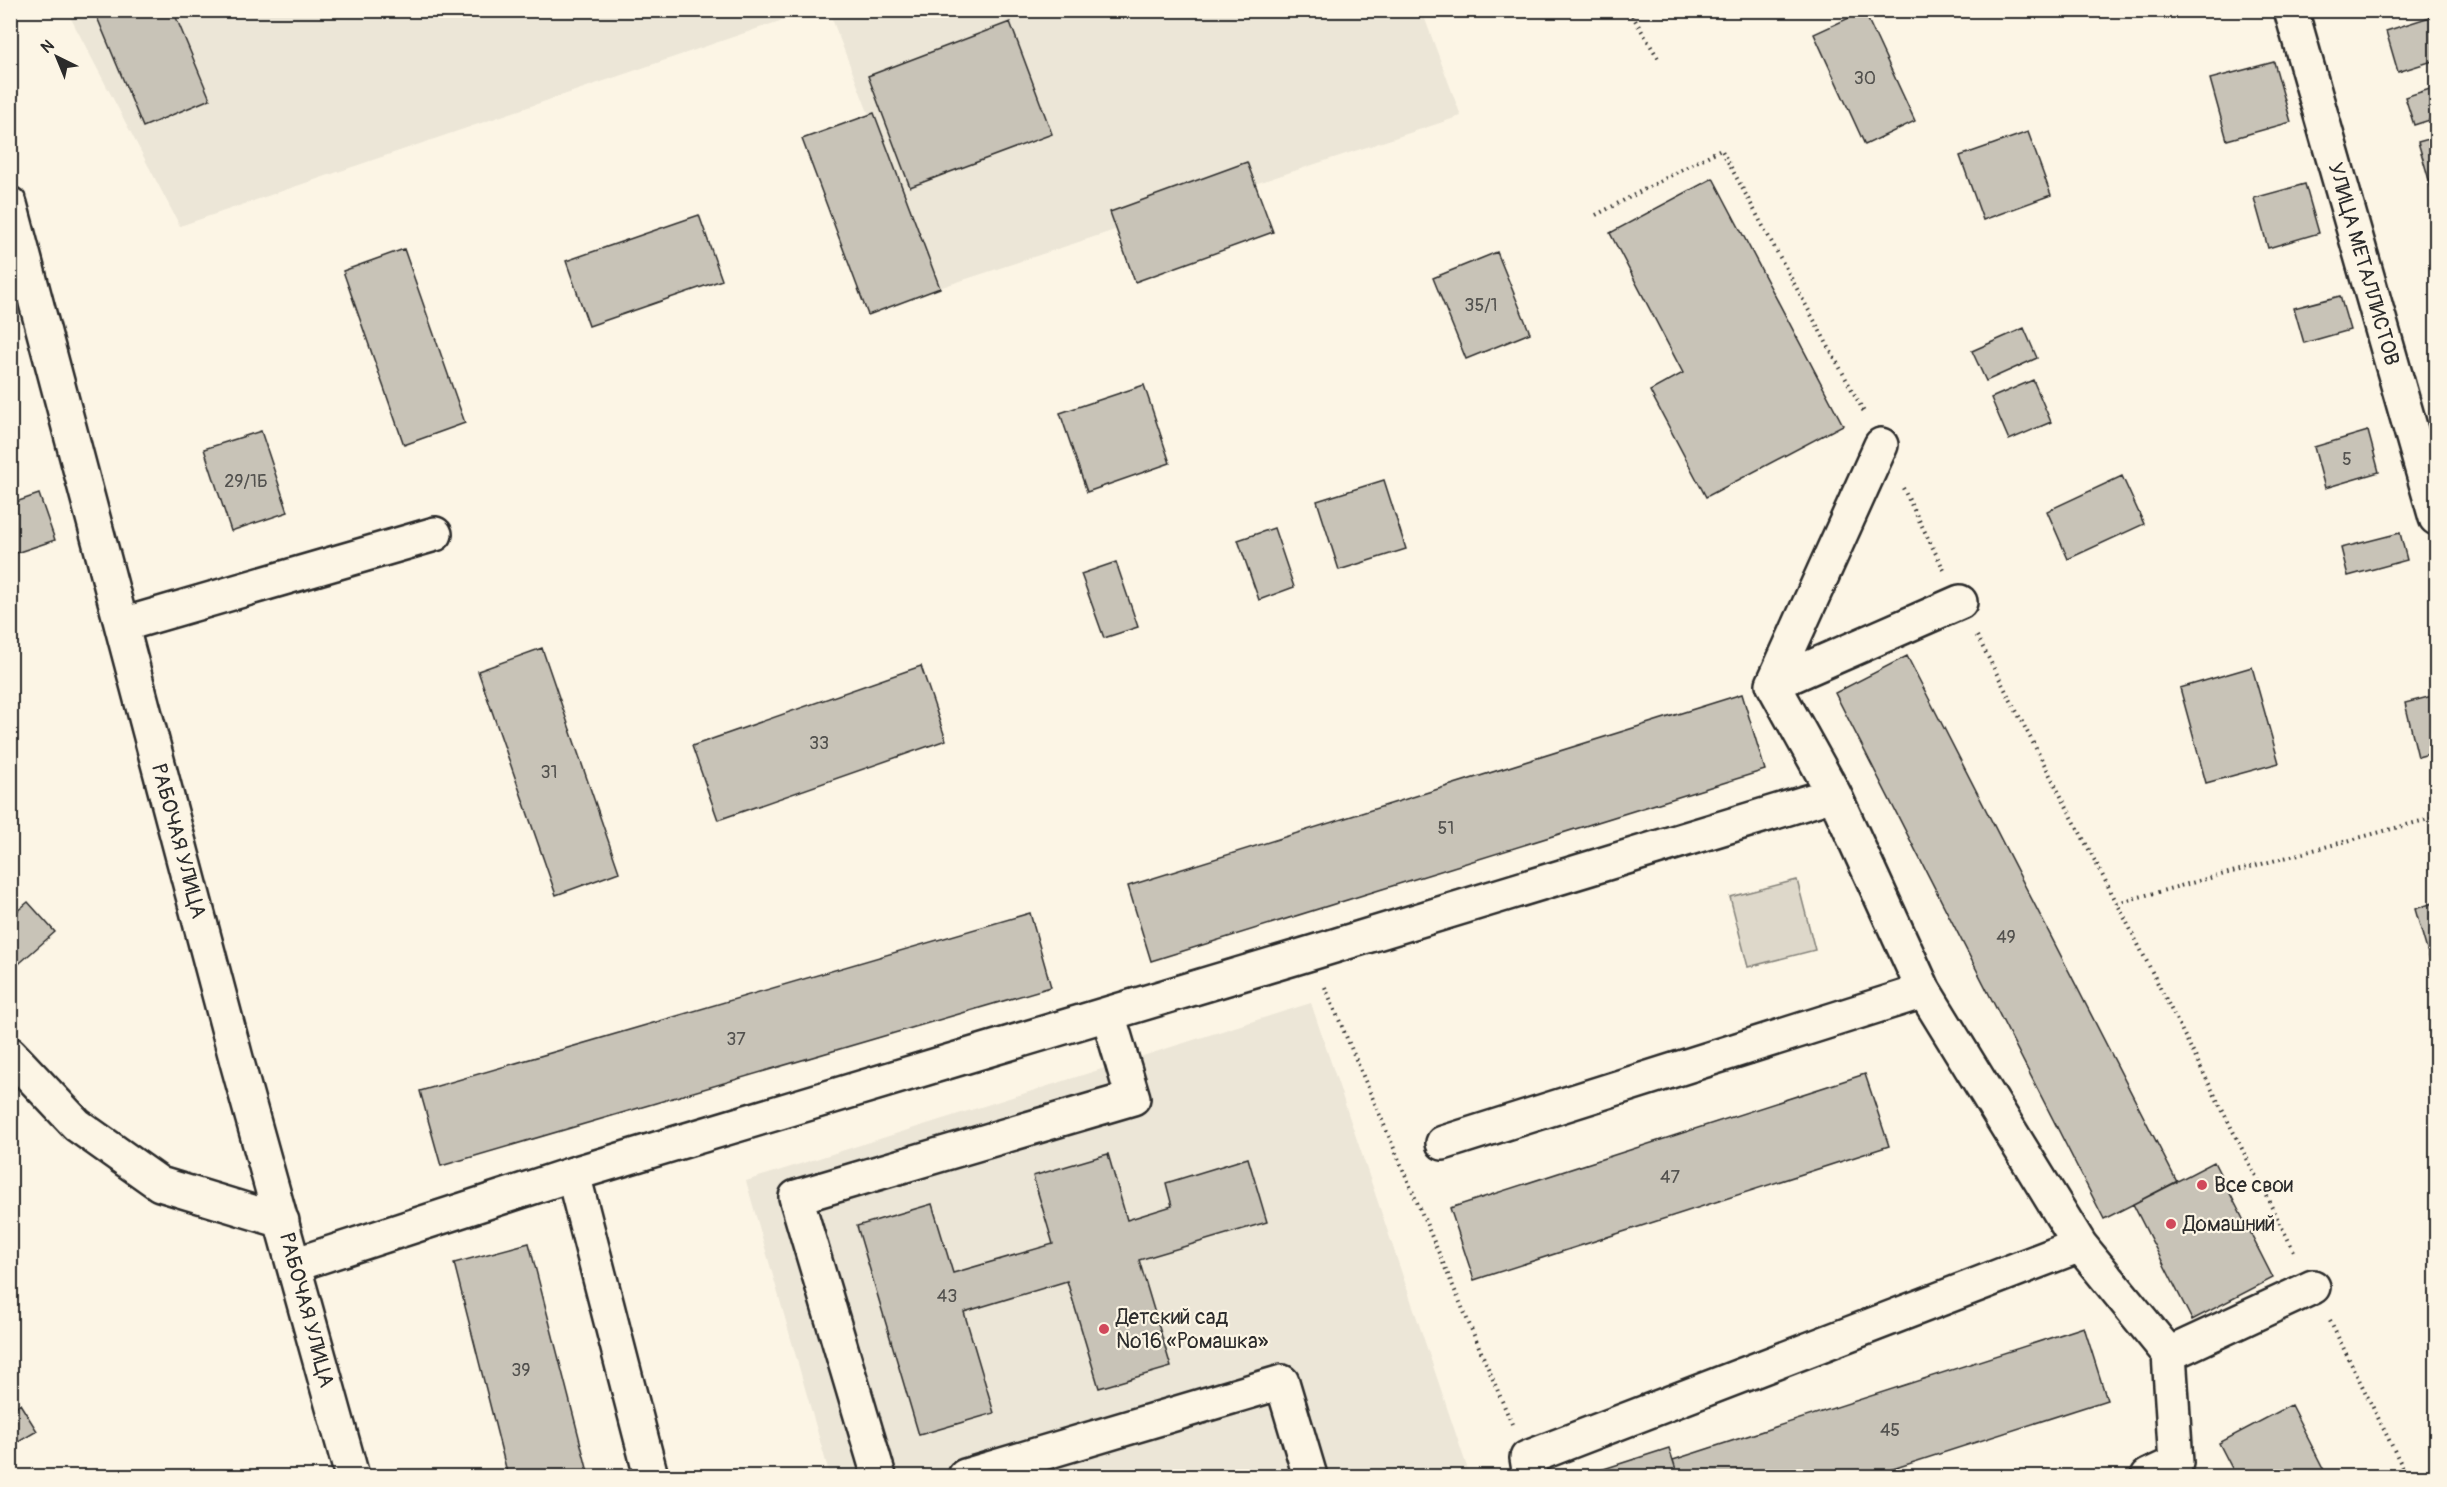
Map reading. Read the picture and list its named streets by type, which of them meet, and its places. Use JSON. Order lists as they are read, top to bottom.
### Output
{
  "streets": {
    "street": ["УЛИЦА МЕТАЛЛИСТОВ", "РАБОЧАЯ УЛИЦА"]
  },
  "places": ["Все свои", "Домашний", "Детский сад №16 «Ромашка»"],
  "house_numbers": [
    "30",
    "35/1",
    "5",
    "29/1Б",
    "33",
    "31",
    "51",
    "49",
    "37",
    "47",
    "43",
    "39",
    "45"
  ],
  "north": "top left"
}
